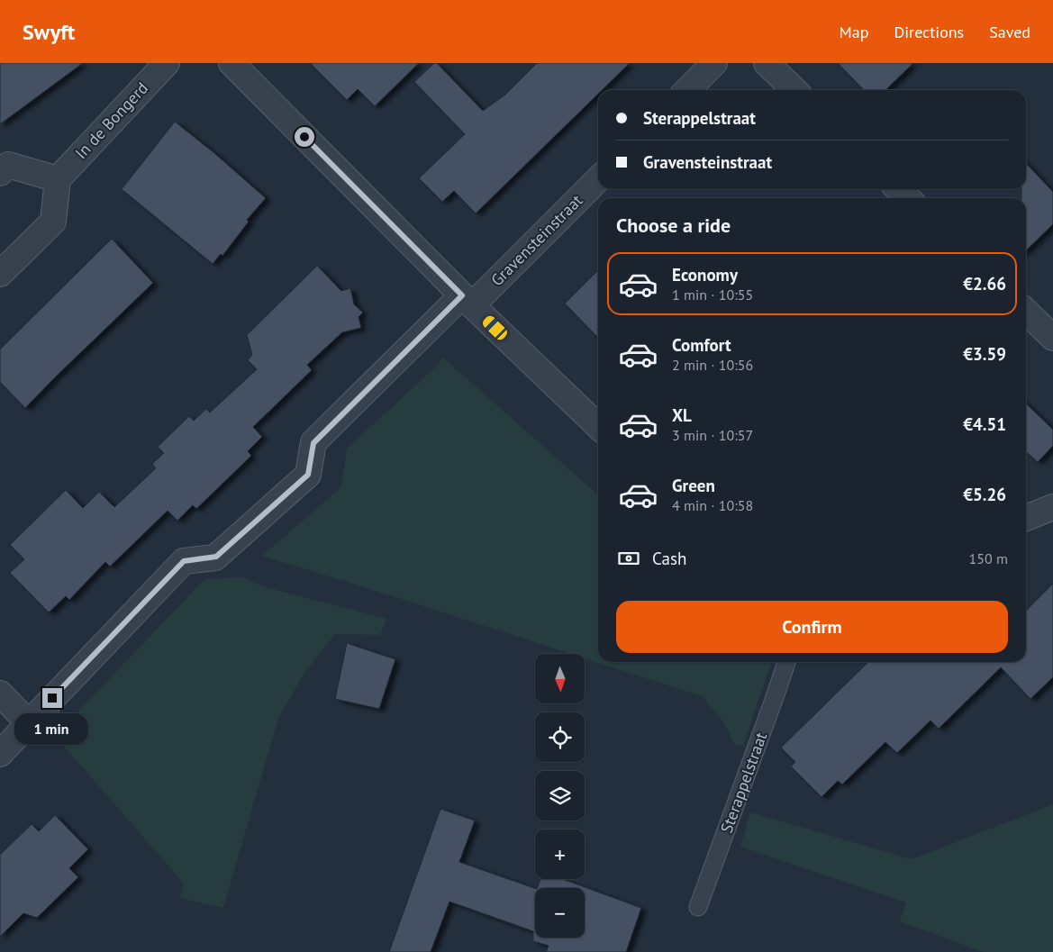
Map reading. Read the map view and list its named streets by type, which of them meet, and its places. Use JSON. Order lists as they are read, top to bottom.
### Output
{
  "streets": {
    "street": ["In de Bongerd", "Gravensteinstraat"],
    "lane": ["Sterappelstraat"]
  },
  "north": "bottom",
  "page": {
    "header": "Swyft",
    "nav": ["Map", "Directions", "Saved"],
    "banner": ["Sterappelstraat", "Gravensteinstraat"],
    "heading": "Choose a ride",
    "list": [
      {
        "name": "Economy",
        "note": "1 min · 10:55",
        "value": "€2.66"
      },
      {
        "name": "Comfort",
        "note": "2 min · 10:56",
        "value": "€3.59"
      },
      {
        "name": "XL",
        "note": "3 min · 10:57",
        "value": "€4.51"
      },
      {
        "name": "Green",
        "note": "4 min · 10:58",
        "value": "€5.26"
      }
    ],
    "pay": ["Cash", "150 m"],
    "buttons": "Confirm",
    "map_buttons": ["+", "−"],
    "bubble": "1 min"
  }
}
